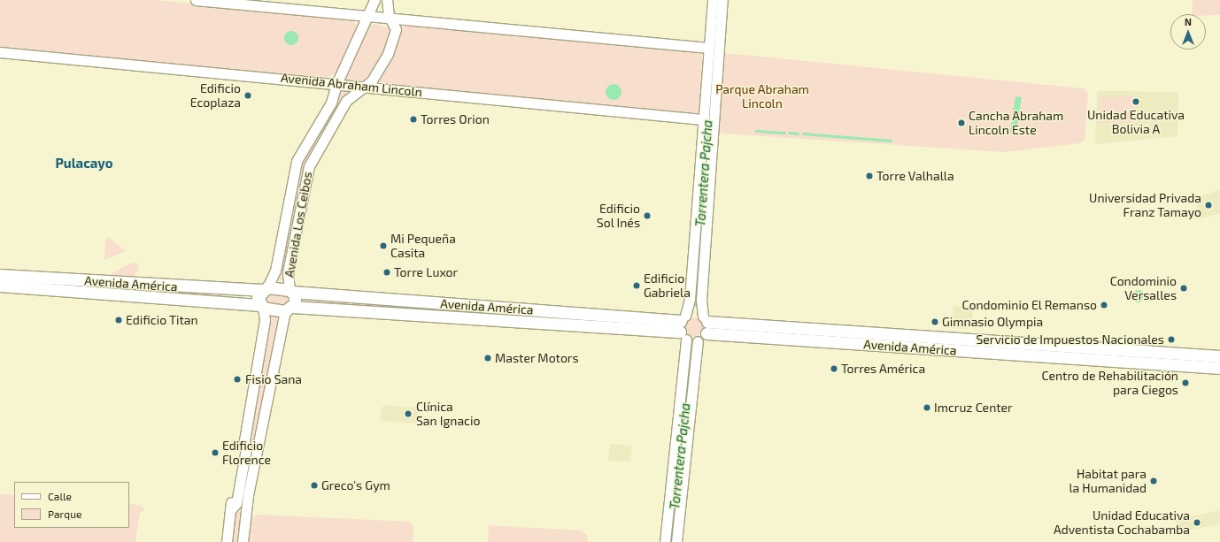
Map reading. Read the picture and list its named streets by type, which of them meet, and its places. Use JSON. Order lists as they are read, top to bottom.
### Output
{
  "streets": {
    "main road": ["Avenida América"],
    "street": ["Avenida Abraham Lincoln", "Avenida Los Ceibos"]
  },
  "crossings": [
    ["Avenida Abraham Lincoln", "Avenida Los Ceibos"],
    ["Avenida Los Ceibos", "Avenida América"]
  ],
  "districts": ["Pulacayo"],
  "water": ["Torrentera Pajcha"],
  "parks": ["Parque Abraham Lincoln"],
  "places": [
    "Edificio Ecoplaza",
    "Unidad Educativa Bolivia A",
    "Torres Orion",
    "Cancha Abraham Lincoln Este",
    "Torre Valhalla",
    "Universidad Privada Franz Tamayo",
    "Edificio Sol Inés",
    "Mi Pequeña Casita",
    "Torre Luxor",
    "Edificio Gabriela",
    "Condominio Versalles",
    "Condominio El Remanso",
    "Edificio Titan",
    "Gimnasio Olympia",
    "Servicio de Impuestos Nacionales",
    "Master Motors",
    "Torres América",
    "Fisio Sana",
    "Centro de Rehabilitación para Ciegos",
    "Imcruz Center",
    "Clínica San Ignacio",
    "Edificio Florence",
    "Habitat para la Humanidad",
    "Greco's Gym",
    "Unidad Educativa Adventista Cochabamba"
  ],
  "legend": ["Calle", "Parque"],
  "north": "top"
}
